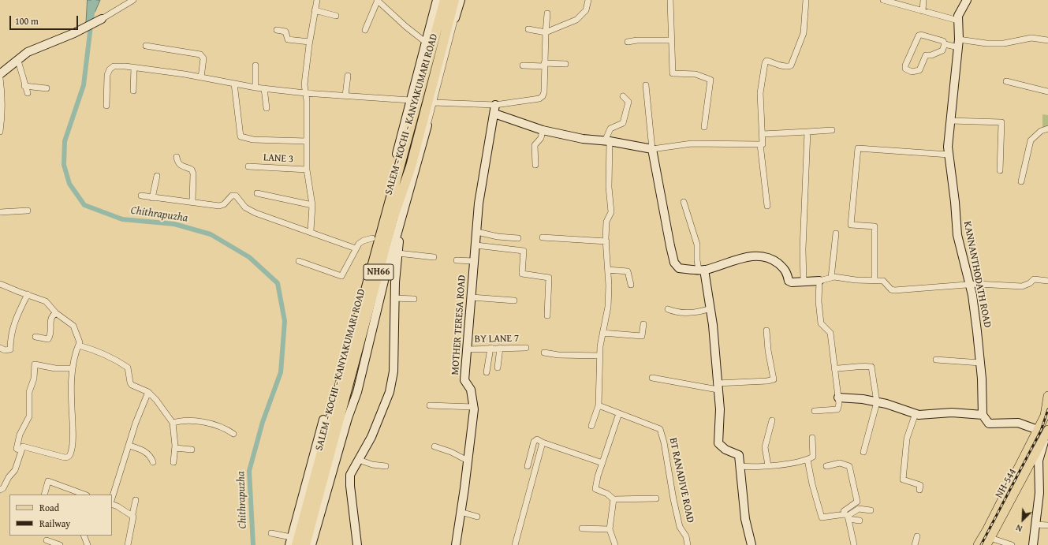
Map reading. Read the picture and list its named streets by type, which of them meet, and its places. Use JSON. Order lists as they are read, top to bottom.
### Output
{
  "streets": {
    "highway": ["SALEM - KOCHI - KANYAKUMARI ROAD", "NH66"],
    "main road": ["NH-544"],
    "street": [
      "LANE 3",
      "KANNANTHODATH ROAD",
      "MOTHER TERESA ROAD",
      "BY LANE 7",
      "BT RANADIVE ROAD"
    ]
  },
  "crossings": [
    ["MOTHER TERESA ROAD", "BY LANE 7"]
  ],
  "water": ["Chithrapuzha"],
  "legend": ["Road", "Railway"],
  "scale_bar": "100 m",
  "north": "bottom left"
}
